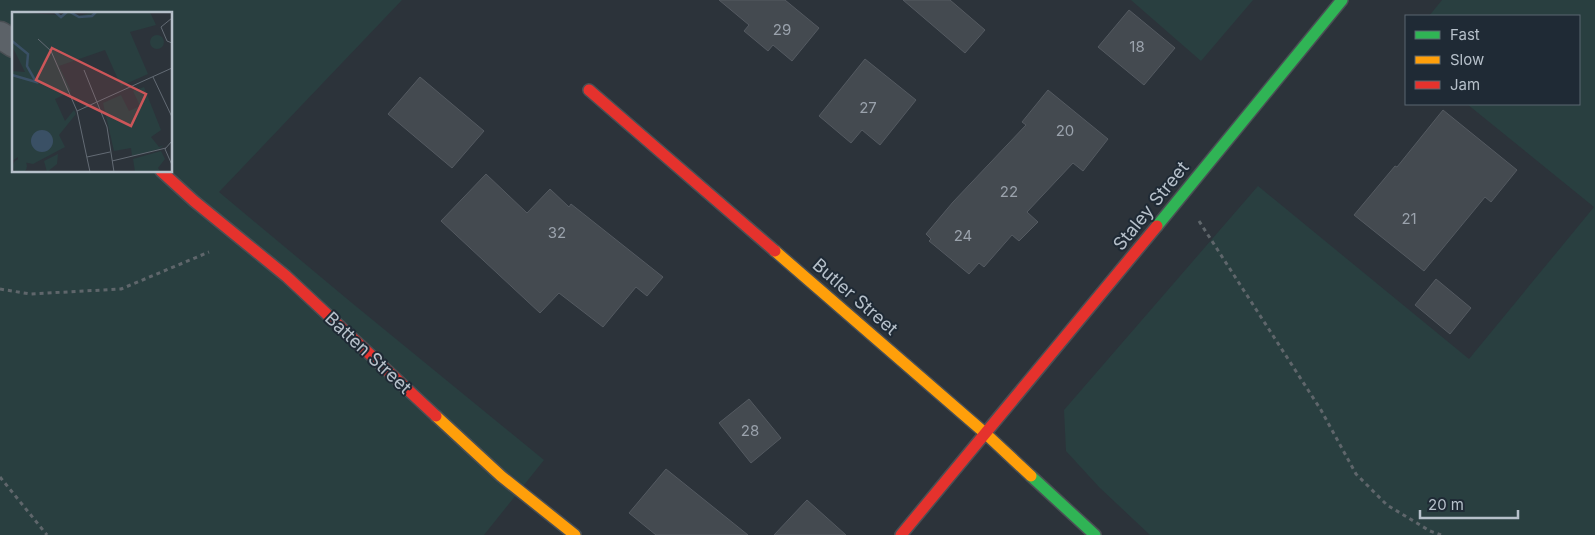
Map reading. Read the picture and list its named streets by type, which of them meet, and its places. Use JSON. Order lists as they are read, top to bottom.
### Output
{
  "streets": {
    "street": ["Staley Street", "Butler Street", "Batten Street"]
  },
  "crossings": [
    ["Staley Street", "Butler Street"]
  ],
  "house_numbers": [
    "29",
    "18",
    "27",
    "20",
    "22",
    "21",
    "32",
    "24",
    "28"
  ],
  "legend": ["Fast", "Slow", "Jam"],
  "scale_bar": "20 m"
}
